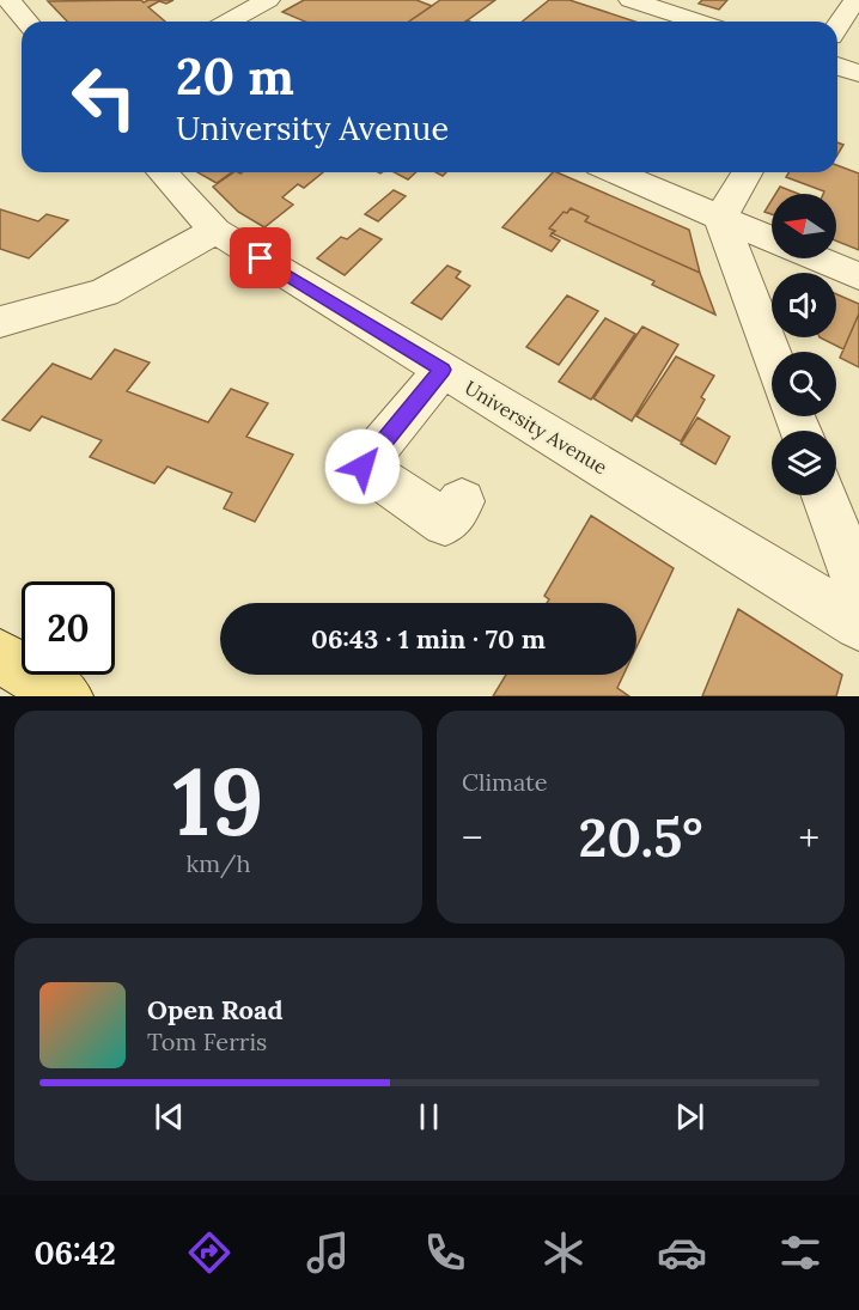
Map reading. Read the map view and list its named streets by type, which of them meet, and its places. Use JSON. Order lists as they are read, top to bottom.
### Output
{
  "streets": {
    "street": ["University Avenue"]
  },
  "north": "left",
  "page": {
    "turn": ["20 m", "University Avenue"],
    "limit": "20",
    "trip": "06:43 · 1 min · 70 m",
    "tile": [
      ["19", "km/h"],
      "Climate"
    ],
    "heat": ["−", "20.5°", "+"],
    "song": ["Open Road", "Tom Ferris"],
    "tabs": "06:42"
  }
}
